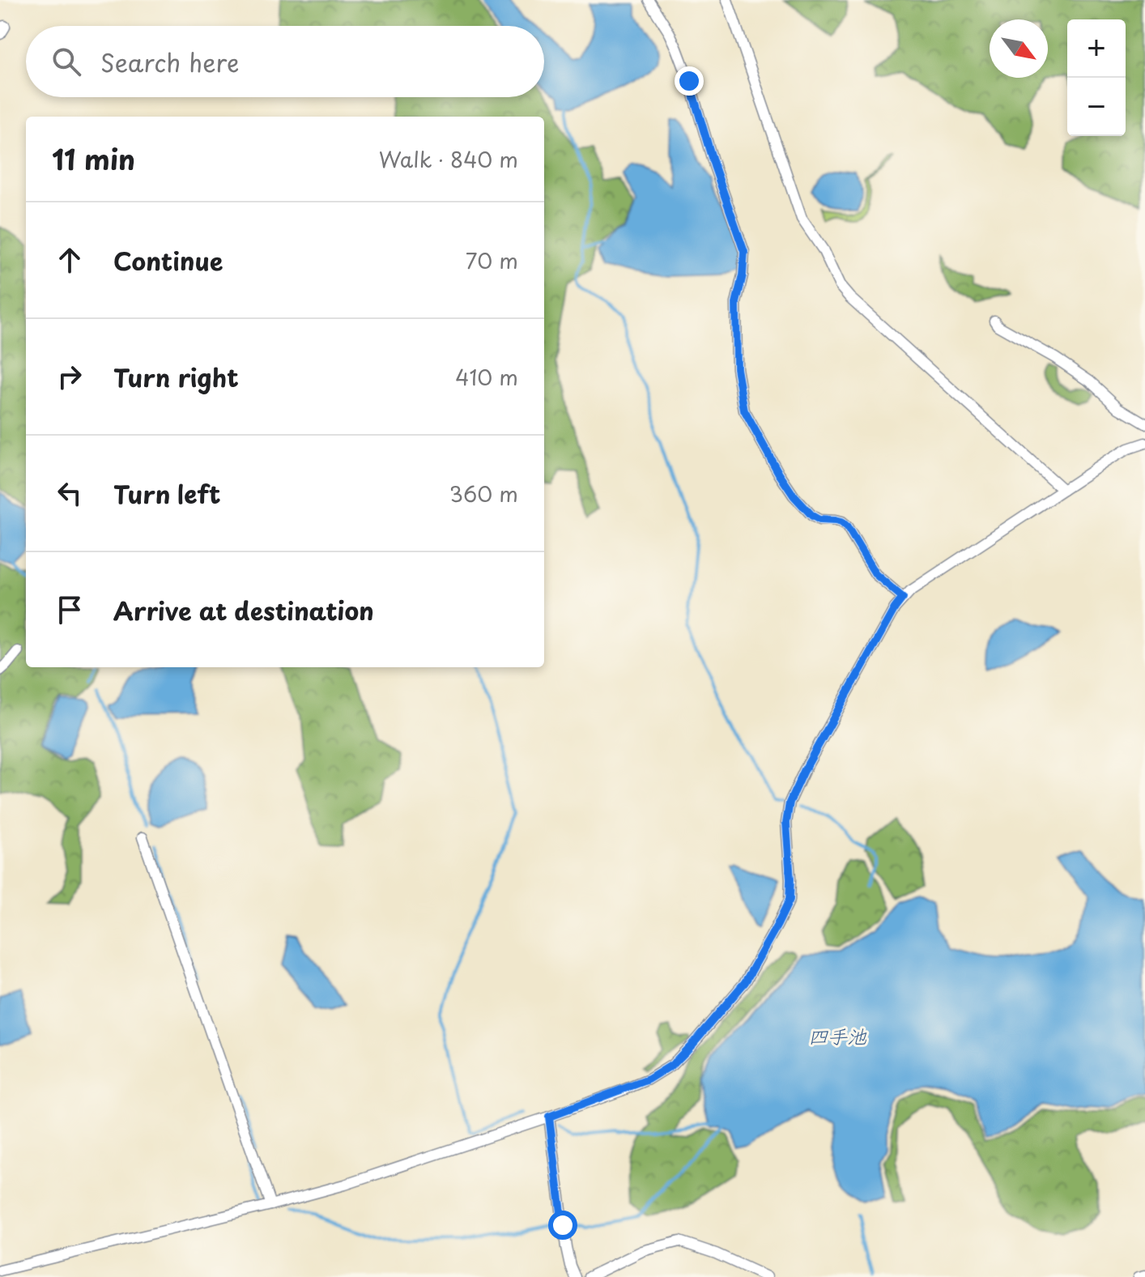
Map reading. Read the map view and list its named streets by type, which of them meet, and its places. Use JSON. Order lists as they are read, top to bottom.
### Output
{
  "water": ["四手池"],
  "north": "bottom right",
  "page": {
    "map_buttons": ["+", "−"],
    "search": "Search here",
    "heading": ["11 min", "Walk · 840 m"],
    "list": [
      ["Continue", "70 m"],
      ["Turn right", "410 m"],
      ["Turn left", "360 m"],
      "Arrive at destination"
    ]
  }
}
